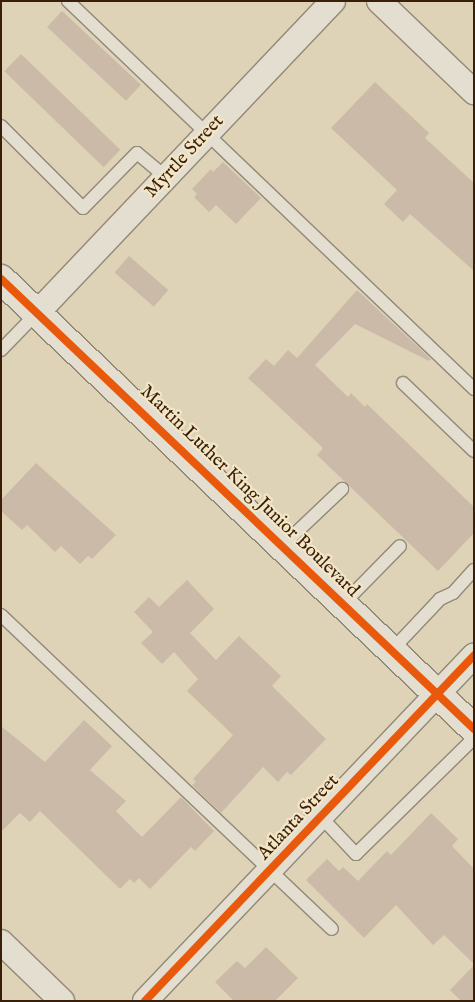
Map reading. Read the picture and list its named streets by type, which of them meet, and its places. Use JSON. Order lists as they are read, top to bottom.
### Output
{
  "streets": {
    "main road": ["Martin Luther King Junior Boulevard"],
    "street": ["Myrtle Street", "Atlanta Street"]
  },
  "crossings": [
    ["Myrtle Street", "Martin Luther King Junior Boulevard"],
    ["Martin Luther King Junior Boulevard", "Atlanta Street"]
  ]
}
